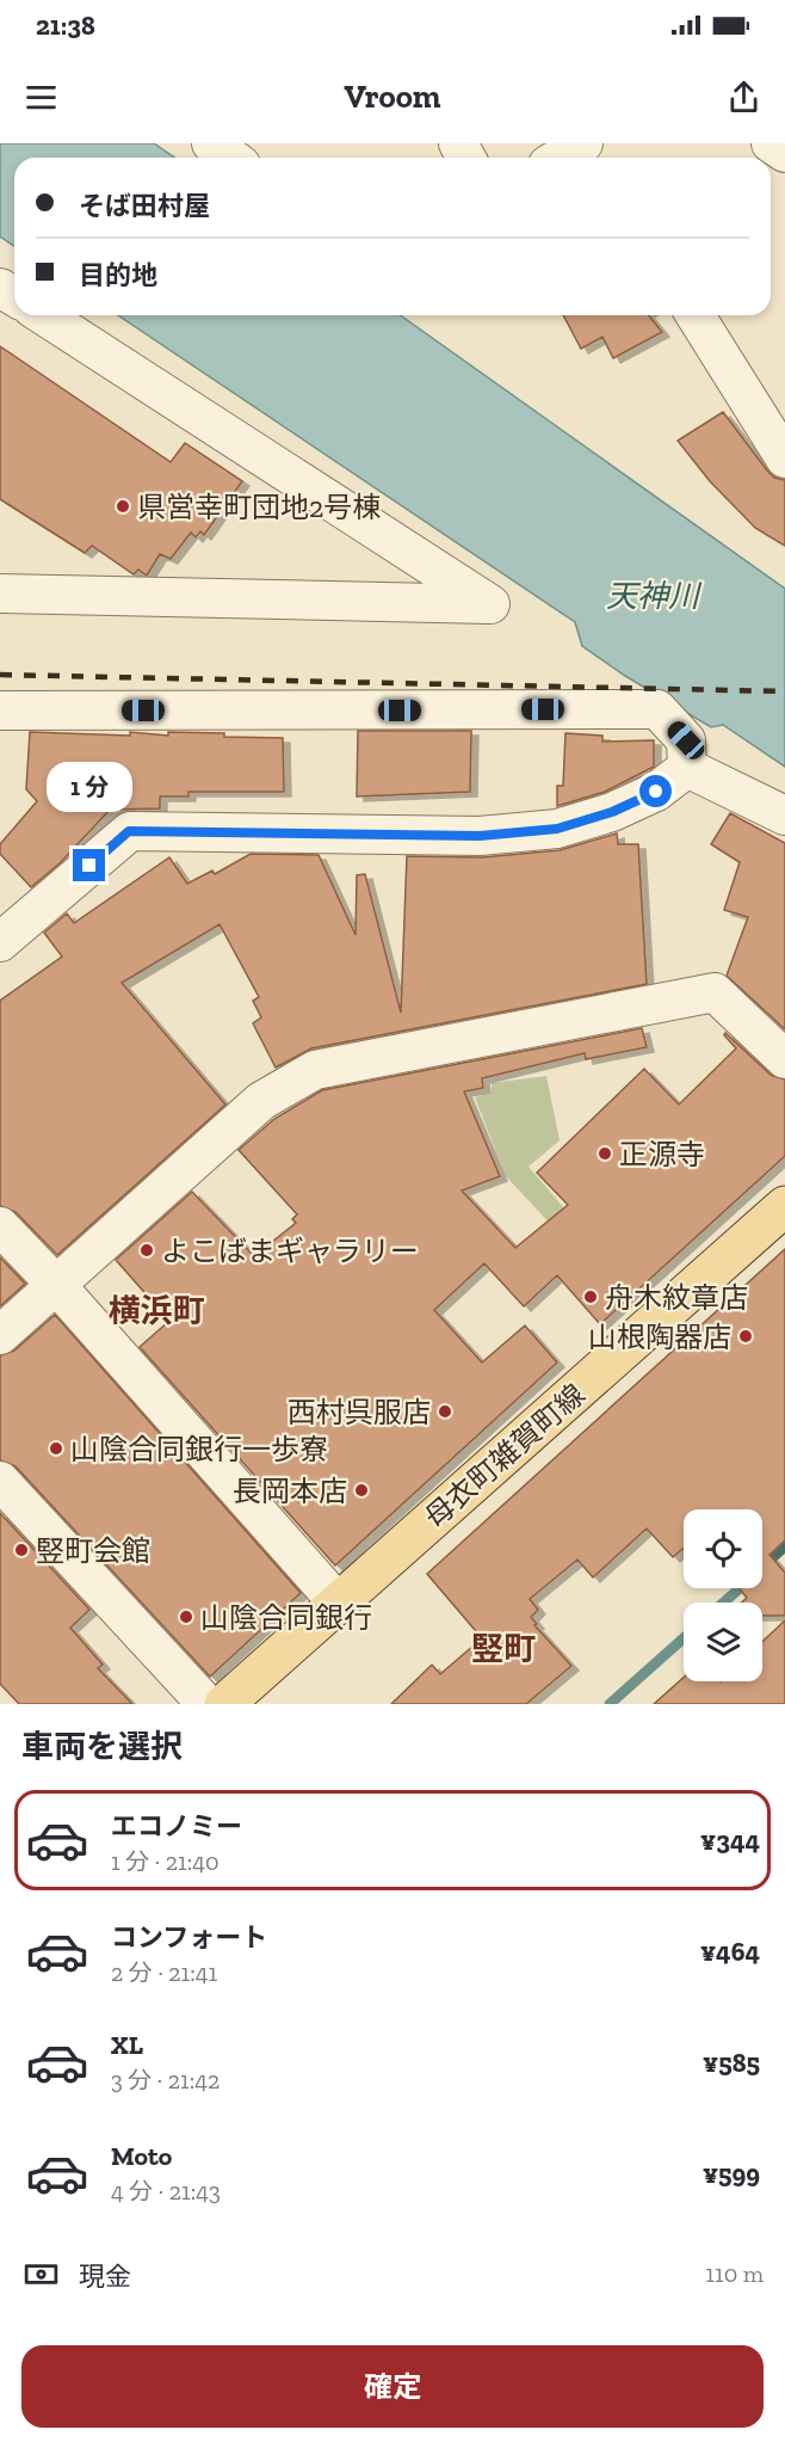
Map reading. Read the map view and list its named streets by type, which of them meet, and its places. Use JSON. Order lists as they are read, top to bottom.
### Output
{
  "streets": {
    "main road": ["母衣町雑賀町線"]
  },
  "districts": ["横浜町", "竪町"],
  "water": ["天神川"],
  "places": [
    "県営幸町団地2号棟",
    "正源寺",
    "よこばまギャラリー",
    "舟木紋章店",
    "山根陶器店",
    "西村呉服店",
    "山陰合同銀行一歩寮",
    "長岡本店",
    "竪町会館",
    "山陰合同銀行"
  ],
  "page": {
    "status": "21:38",
    "header": "Vroom",
    "banner": ["そば田村屋", "目的地"],
    "bubble": "1 分",
    "heading": "車両を選択",
    "list": [
      {
        "name": "エコノミー",
        "note": "1 分 · 21:40",
        "value": "¥344"
      },
      {
        "name": "コンフォート",
        "note": "2 分 · 21:41",
        "value": "¥464"
      },
      {
        "name": "XL",
        "note": "3 分 · 21:42",
        "value": "¥585"
      },
      {
        "name": "Moto",
        "note": "4 分 · 21:43",
        "value": "¥599"
      }
    ],
    "pay": ["現金", "110 m"],
    "buttons": "確定"
  }
}
